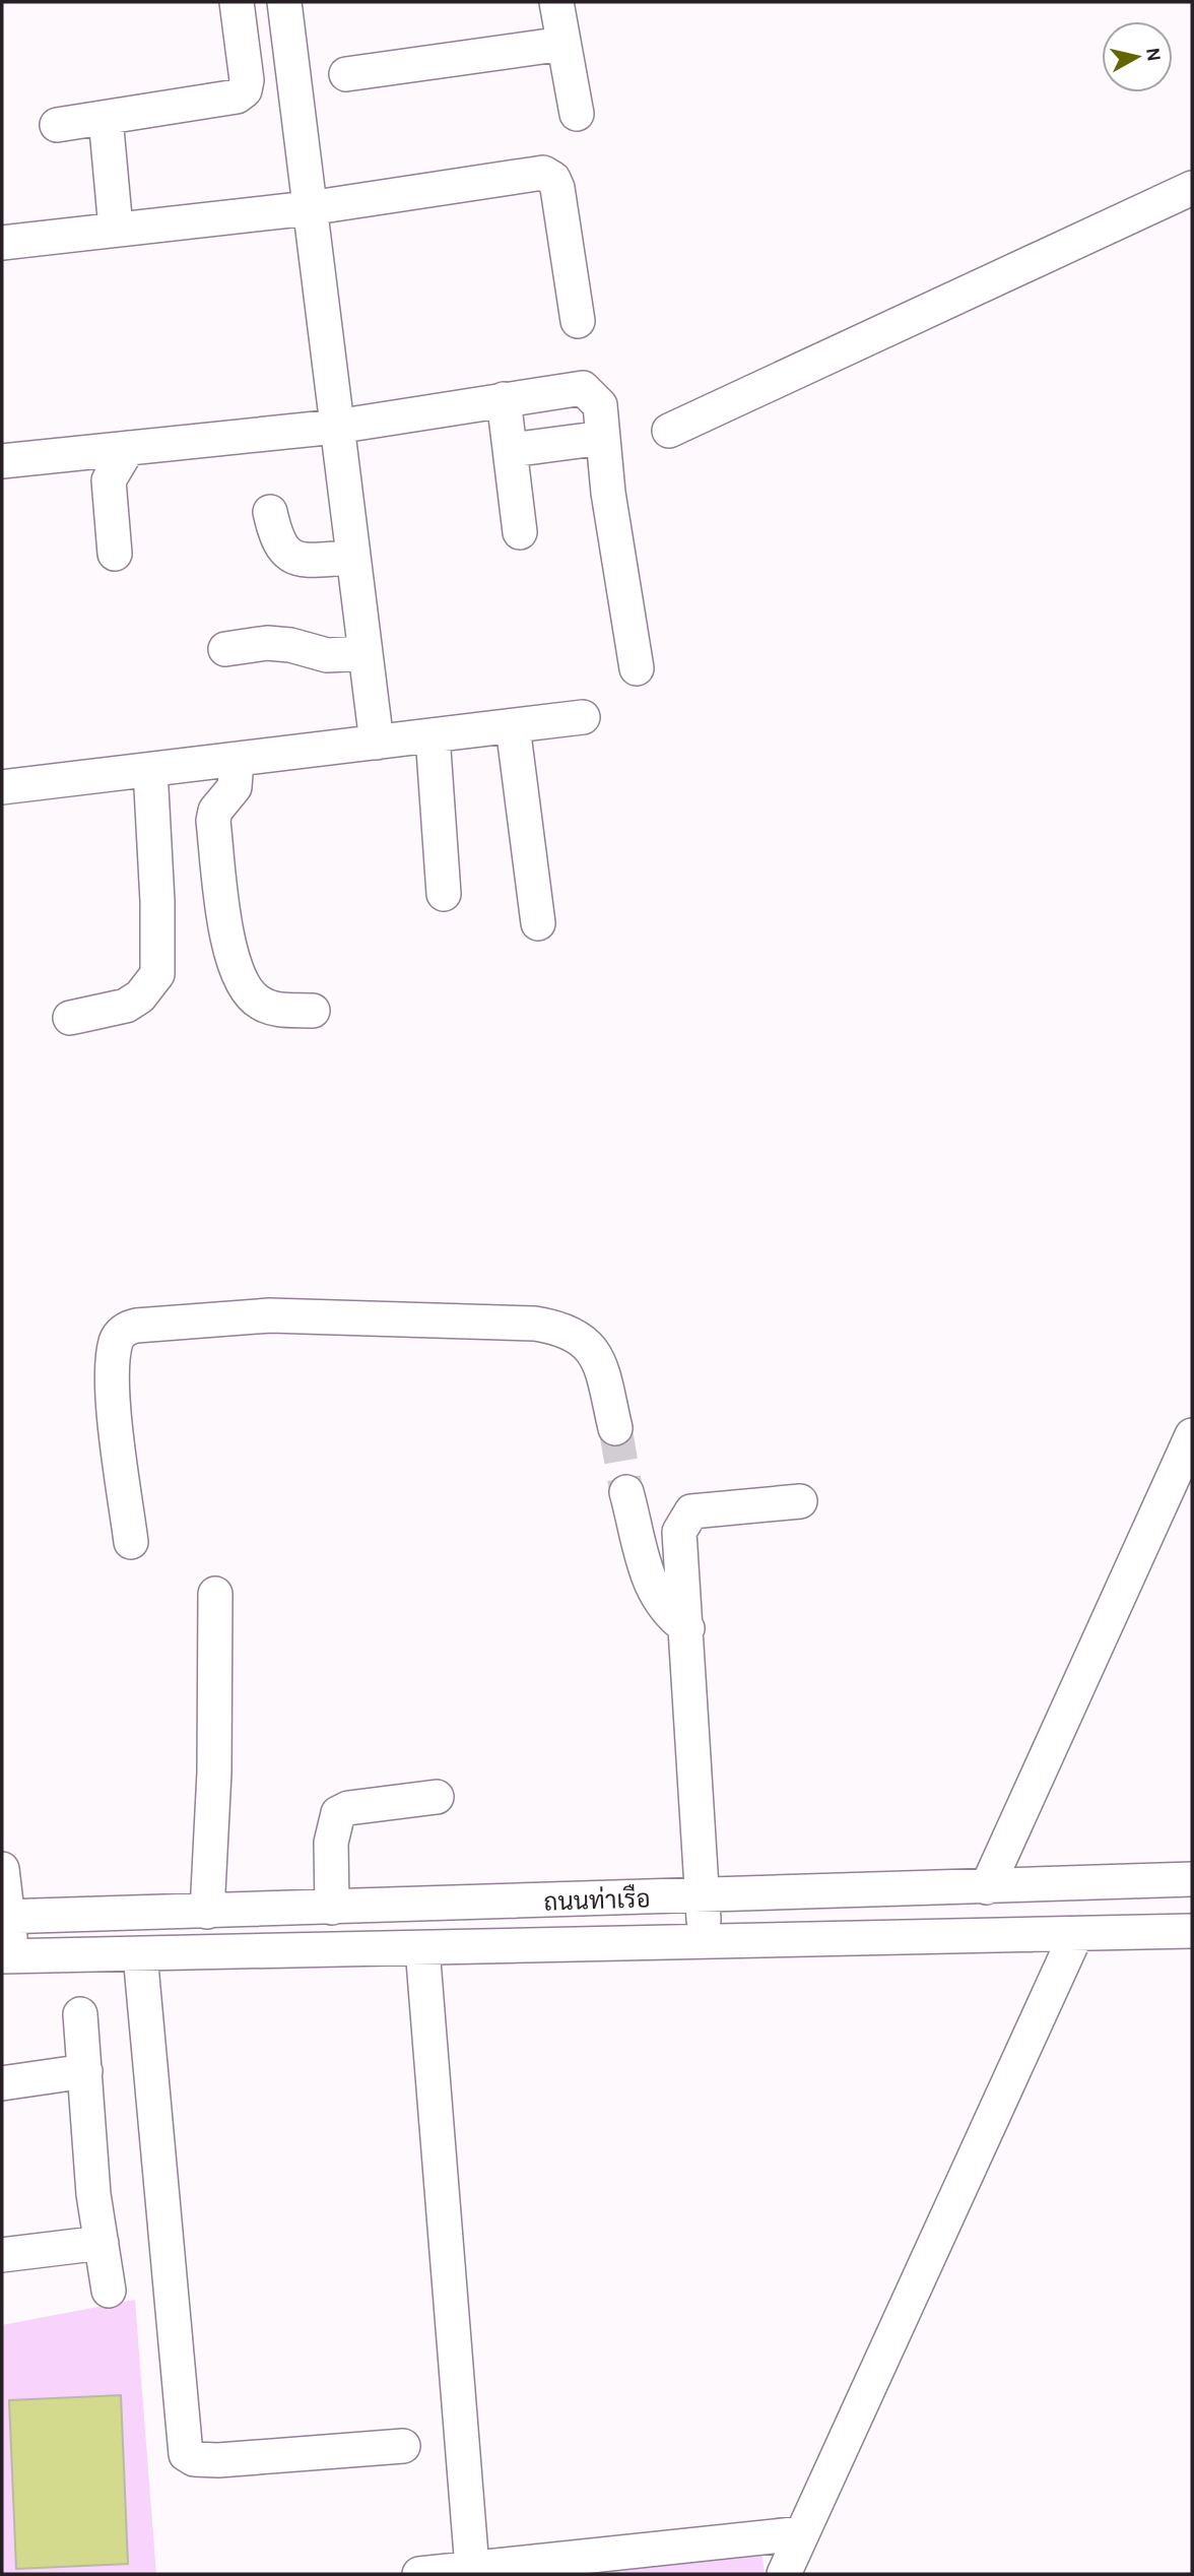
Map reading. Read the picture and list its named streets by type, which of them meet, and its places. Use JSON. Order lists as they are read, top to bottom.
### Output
{
  "streets": {
    "street": ["ถนนท่าเรือ"]
  },
  "north": "right"
}
